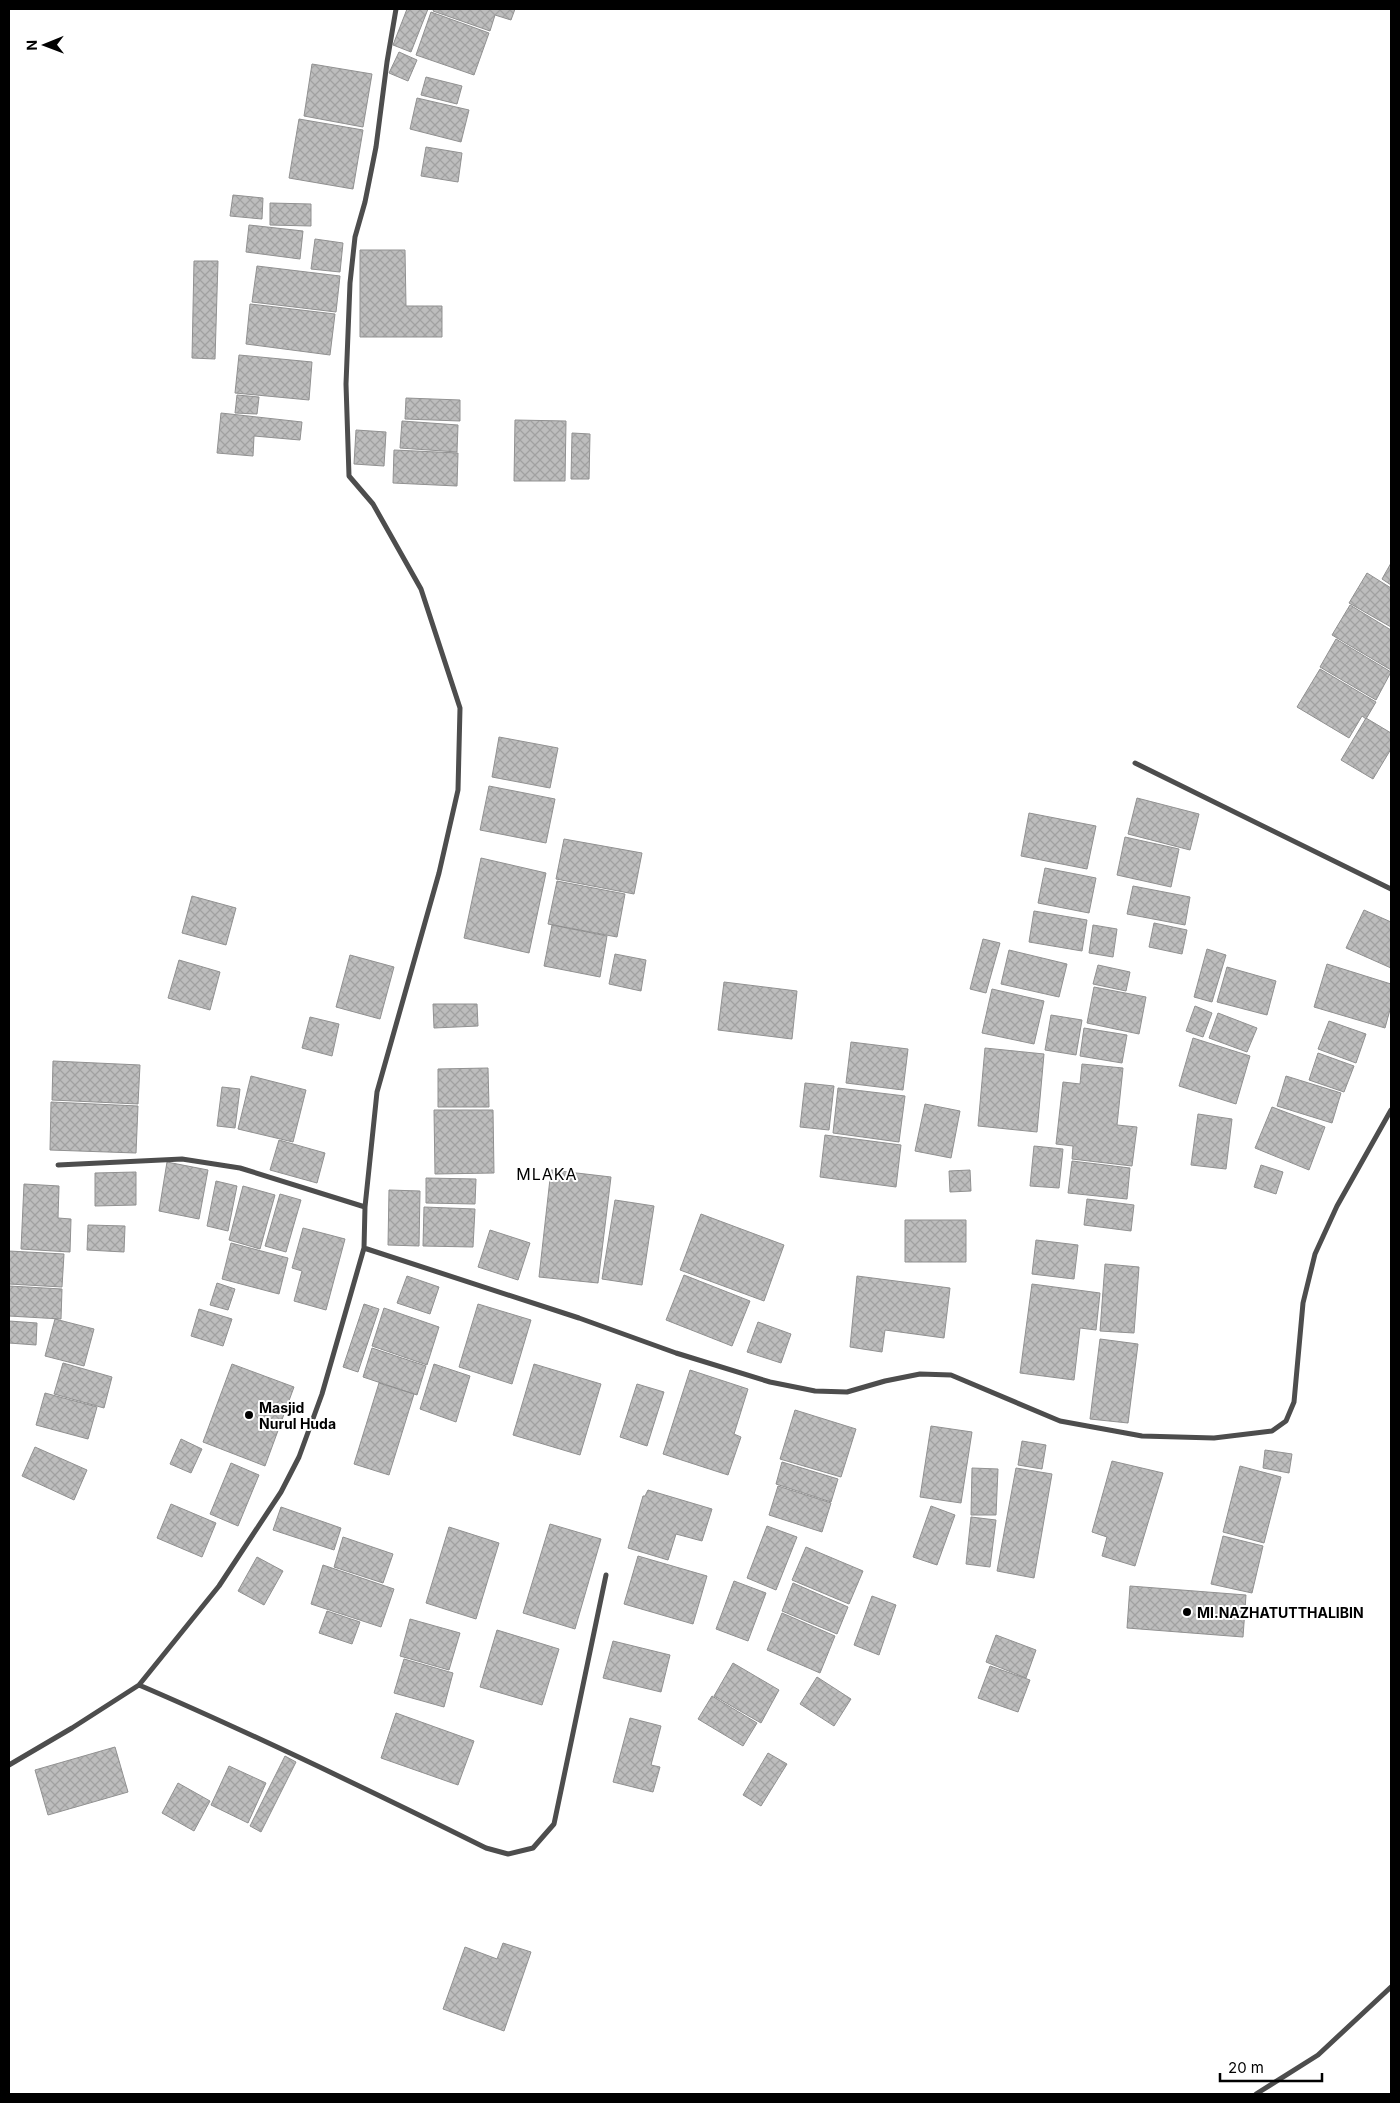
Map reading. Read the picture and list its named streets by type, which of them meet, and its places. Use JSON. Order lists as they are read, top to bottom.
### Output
{
  "districts": ["MLAKA"],
  "places": ["Masjid Nurul Huda", "MI.NAZHATUTTHALIBIN"],
  "scale_bar": "20 m",
  "north": "left"
}
